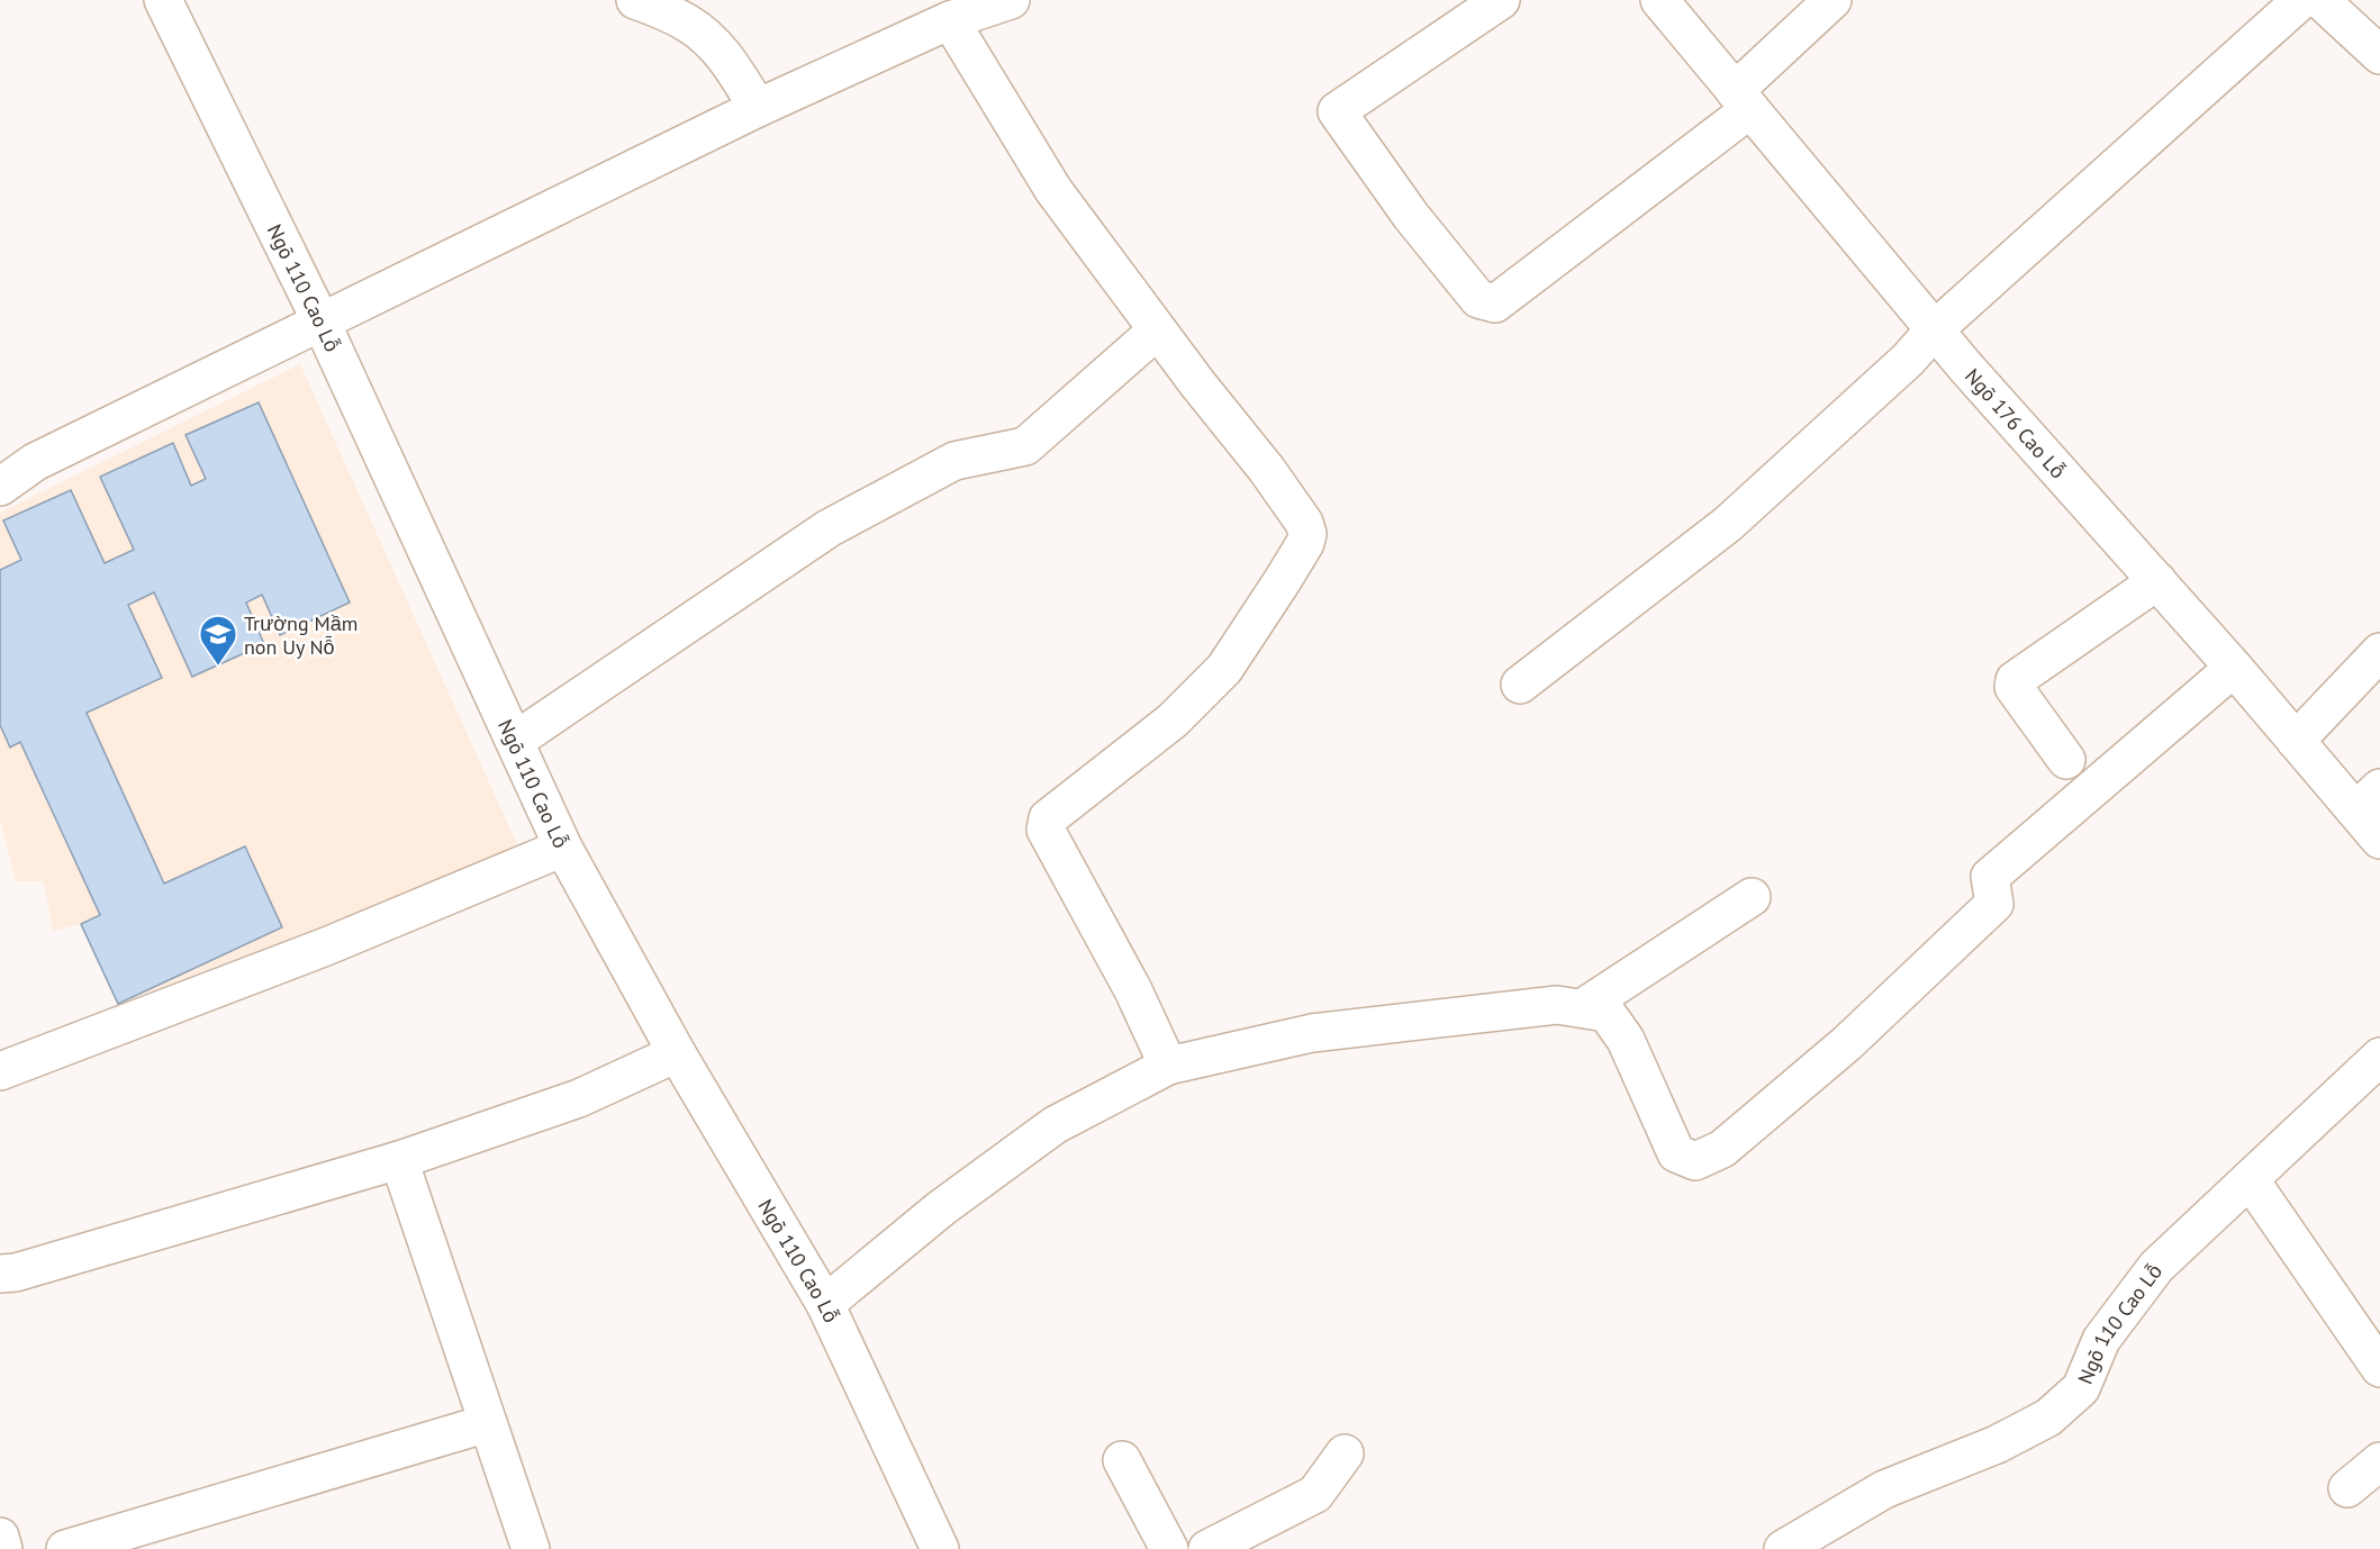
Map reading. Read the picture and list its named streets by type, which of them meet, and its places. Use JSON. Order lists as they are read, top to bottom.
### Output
{
  "streets": {
    "street": ["Ngõ 110 Cao Lỗ", "Ngõ 176 Cao Lỗ"]
  },
  "places": {
    "school or university": ["Trường Mầm non Uy Nỗ"]
  }
}
